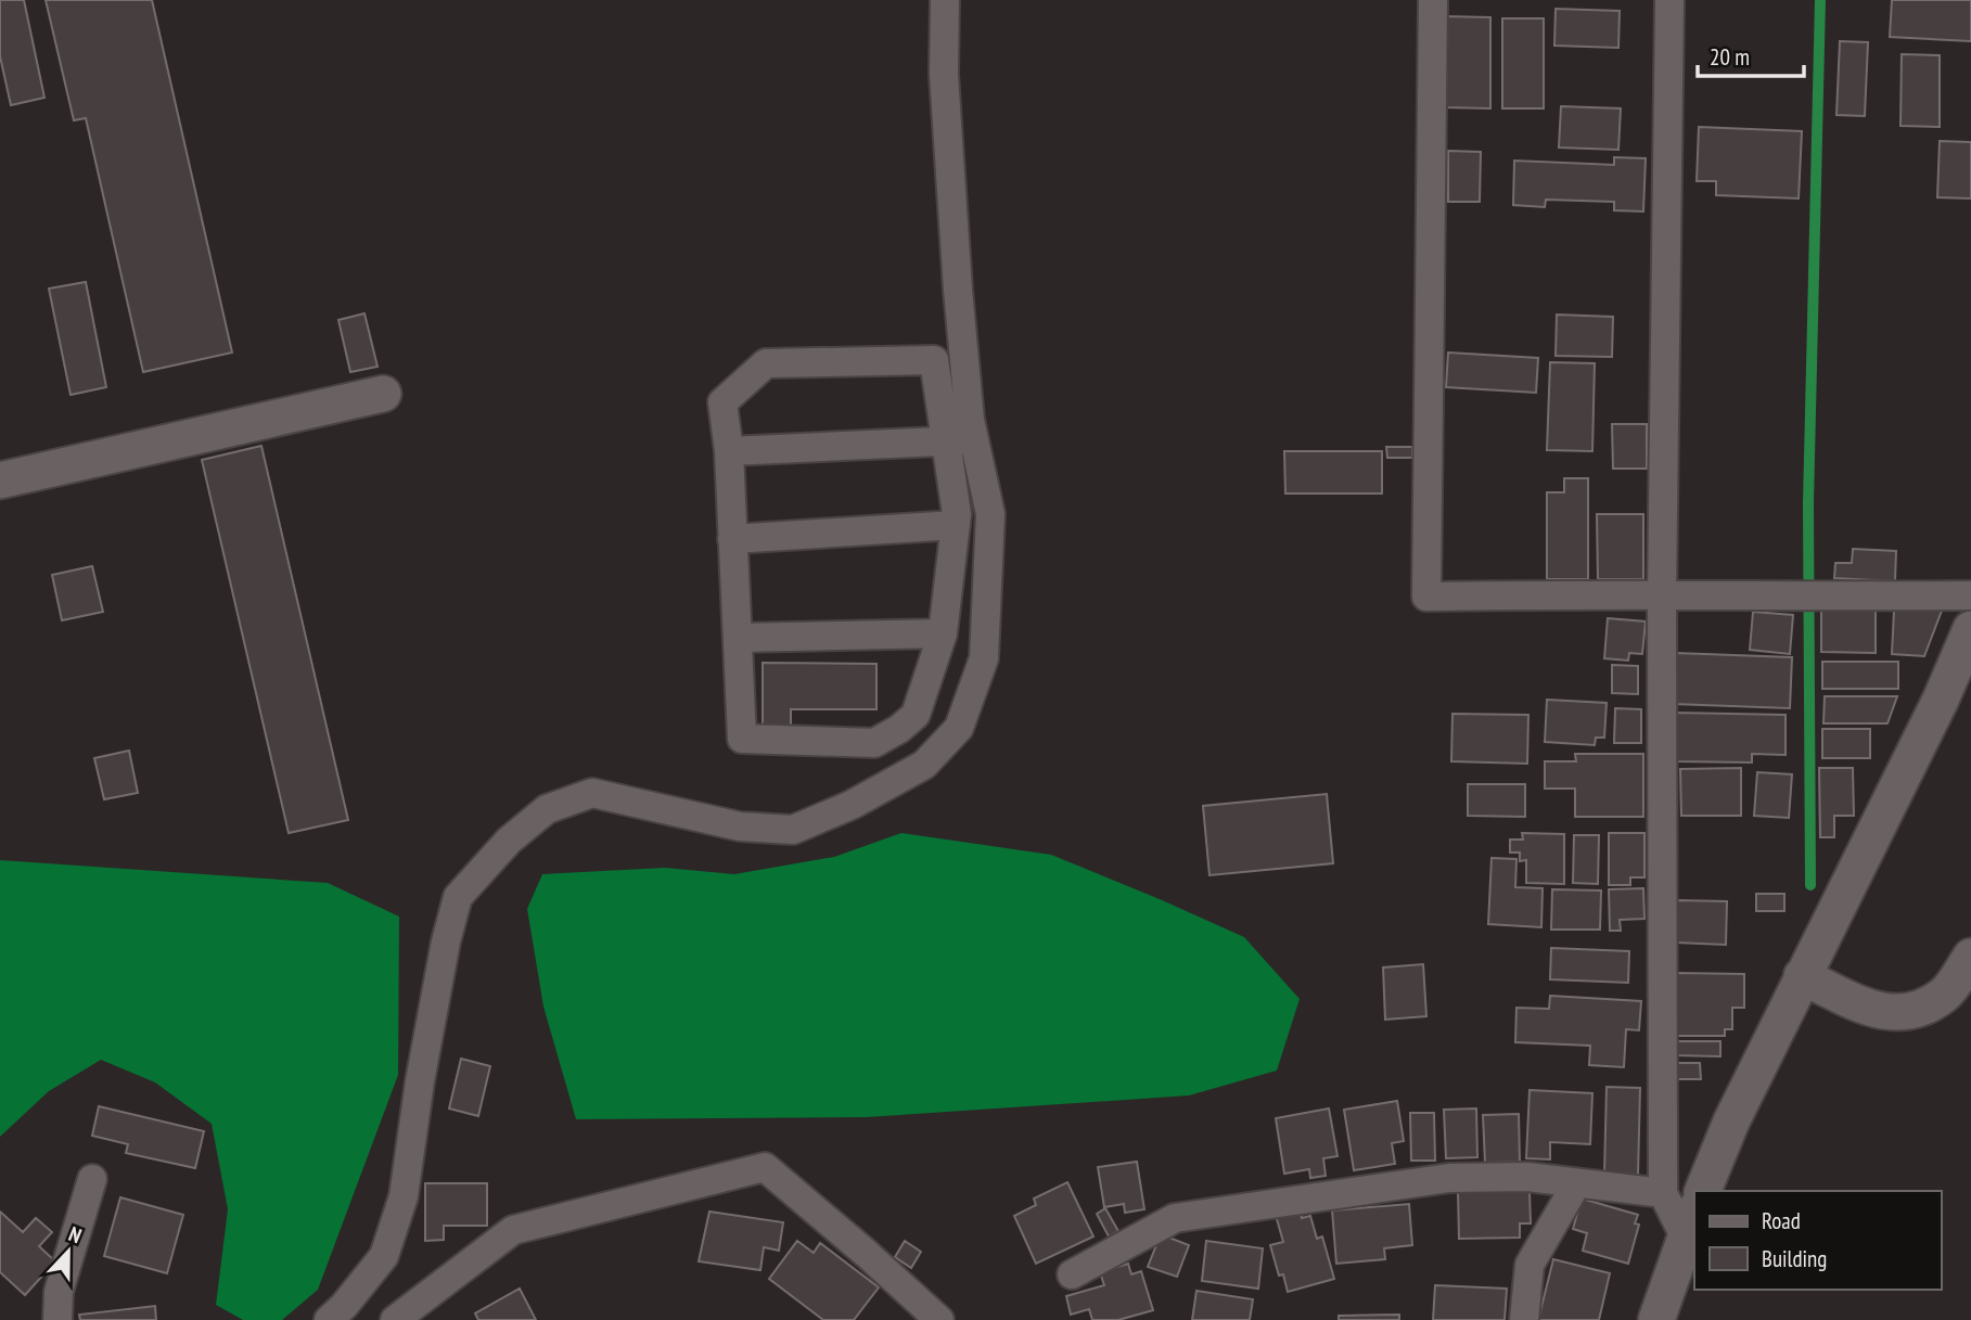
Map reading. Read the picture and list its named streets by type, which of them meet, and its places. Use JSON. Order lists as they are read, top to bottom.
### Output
{
  "legend": ["Road", "Building"],
  "scale_bar": "20 m",
  "north": "top"
}
